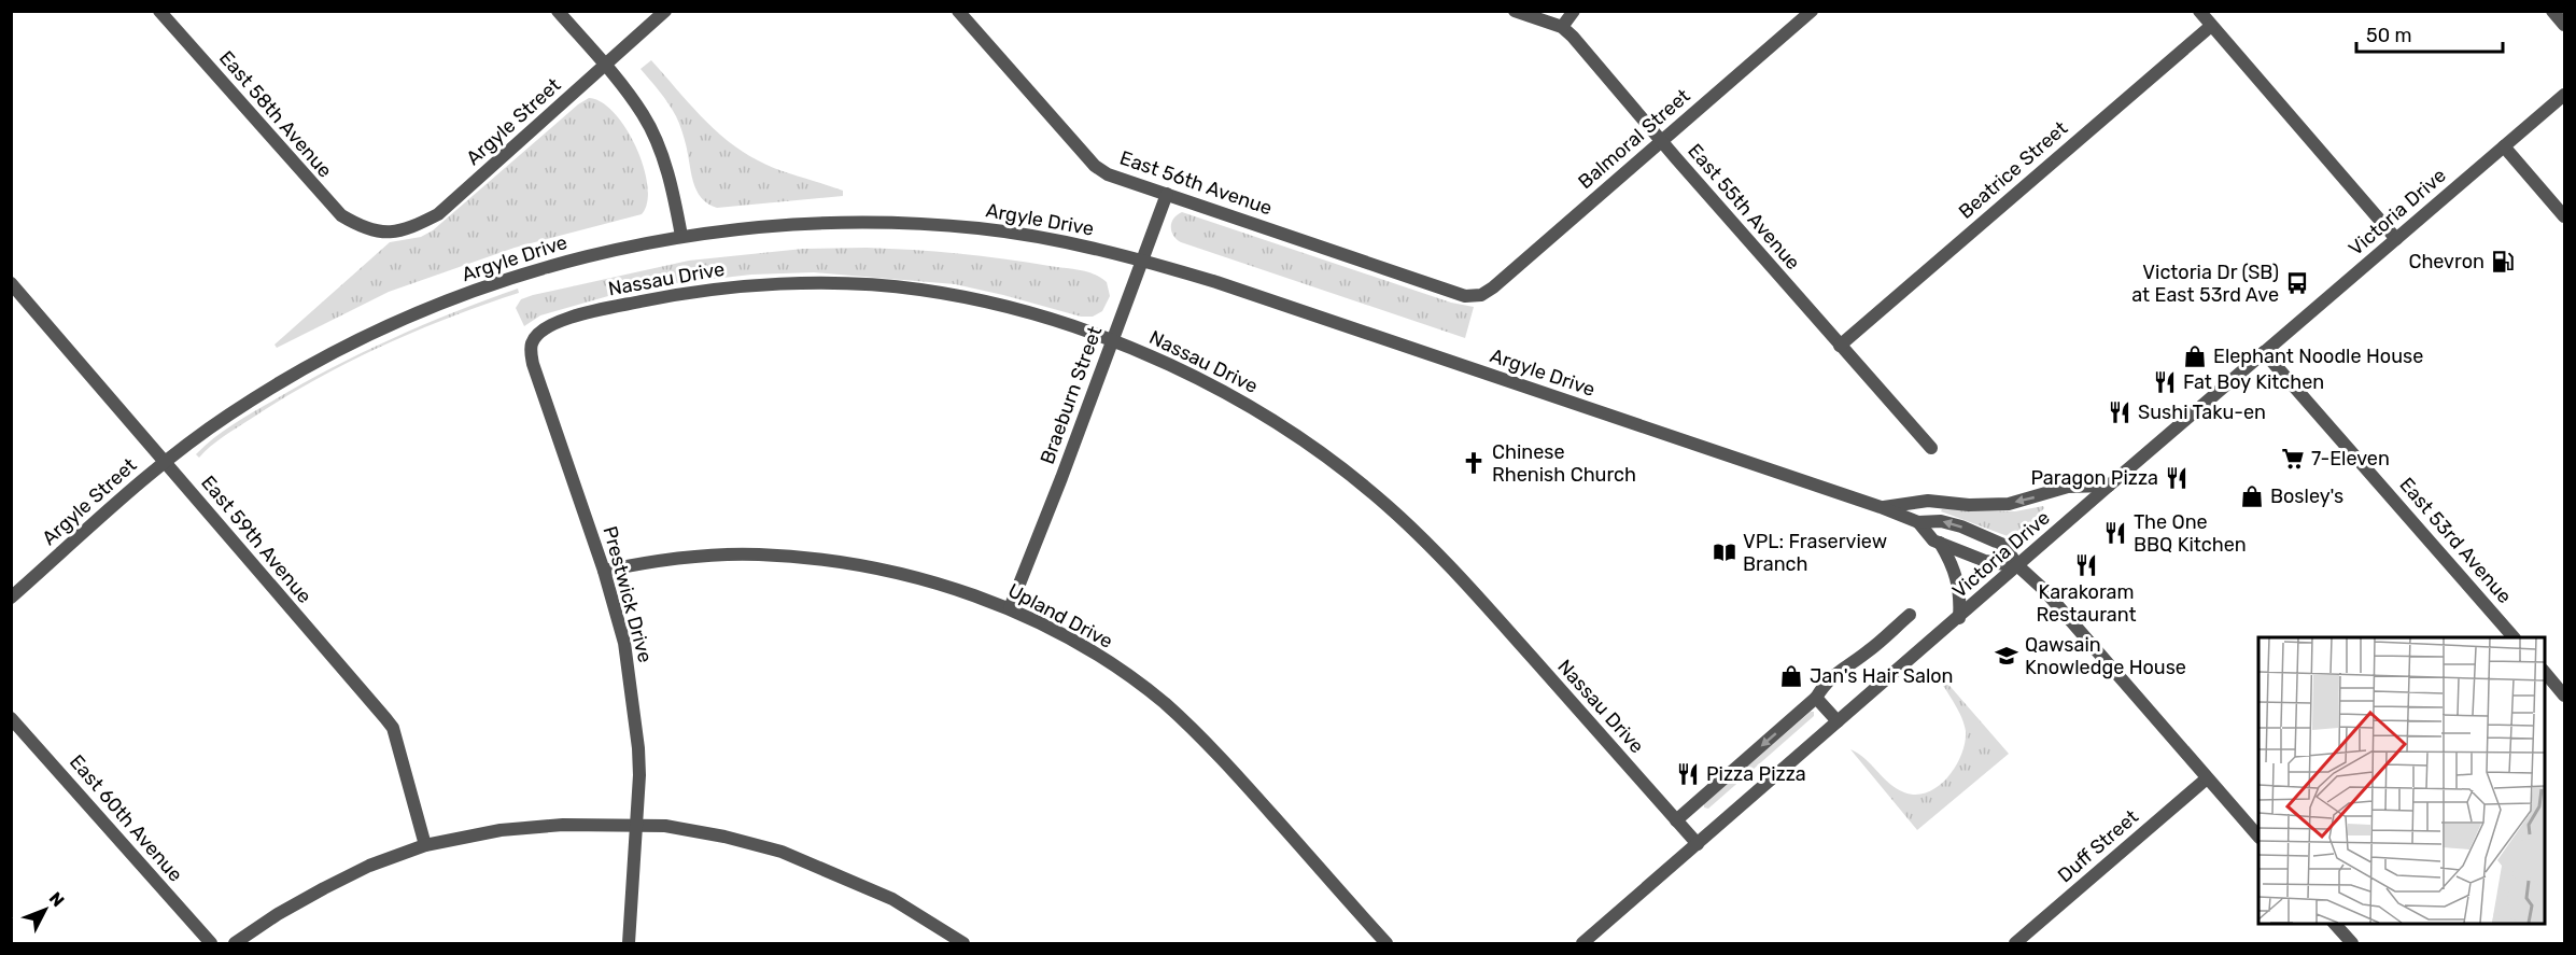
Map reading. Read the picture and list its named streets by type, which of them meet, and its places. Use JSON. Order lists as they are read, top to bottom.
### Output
{
  "streets": {
    "street": [
      "East 58th Avenue",
      "Argyle Street",
      "Balmoral Street",
      "Beatrice Street",
      "East 56th Avenue",
      "East 55th Avenue",
      "Victoria Drive",
      "Argyle Drive",
      "Nassau Drive",
      "Braeburn Street",
      "East 59th Avenue",
      "East 53rd Avenue",
      "Prestwick Drive",
      "Upland Drive",
      "East 60th Avenue",
      "Duff Street"
    ]
  },
  "crossings": [
    ["East 58th Avenue", "Argyle Street"],
    ["Argyle Street", "Argyle Drive"],
    ["Argyle Street", "East 59th Avenue"],
    ["Balmoral Street", "East 56th Avenue"],
    ["Balmoral Street", "East 55th Avenue"],
    ["Beatrice Street", "East 55th Avenue"],
    ["East 56th Avenue", "Braeburn Street"],
    ["Victoria Drive", "Argyle Drive"],
    ["Victoria Drive", "Nassau Drive"],
    ["Victoria Drive", "East 53rd Avenue"],
    ["Argyle Drive", "Braeburn Street"],
    ["Argyle Drive", "East 59th Avenue"],
    ["Nassau Drive", "Braeburn Street"],
    ["Nassau Drive", "Prestwick Drive"],
    ["Braeburn Street", "Upland Drive"],
    ["Prestwick Drive", "Upland Drive"]
  ],
  "places": {
    "fuel station": ["Chevron"],
    "bus stop": ["Victoria Dr (SB) at East 53rd Ave"],
    "shop": ["Elephant Noodle House", "Bosley's", "Jan's Hair Salon"],
    "restaurant": [
      "Fat Boy Kitchen",
      "Sushi Taku-en",
      "Paragon Pizza",
      "The One BBQ Kitchen",
      "Karakoram Restaurant",
      "Pizza Pizza"
    ],
    "supermarket": ["7-Eleven"],
    "church": ["Chinese Rhenish Church"],
    "library": ["VPL: Fraserview Branch"],
    "school or university": ["Qawsain Knowledge House"]
  },
  "scale_bar": "50 m",
  "north": "top right"
}
